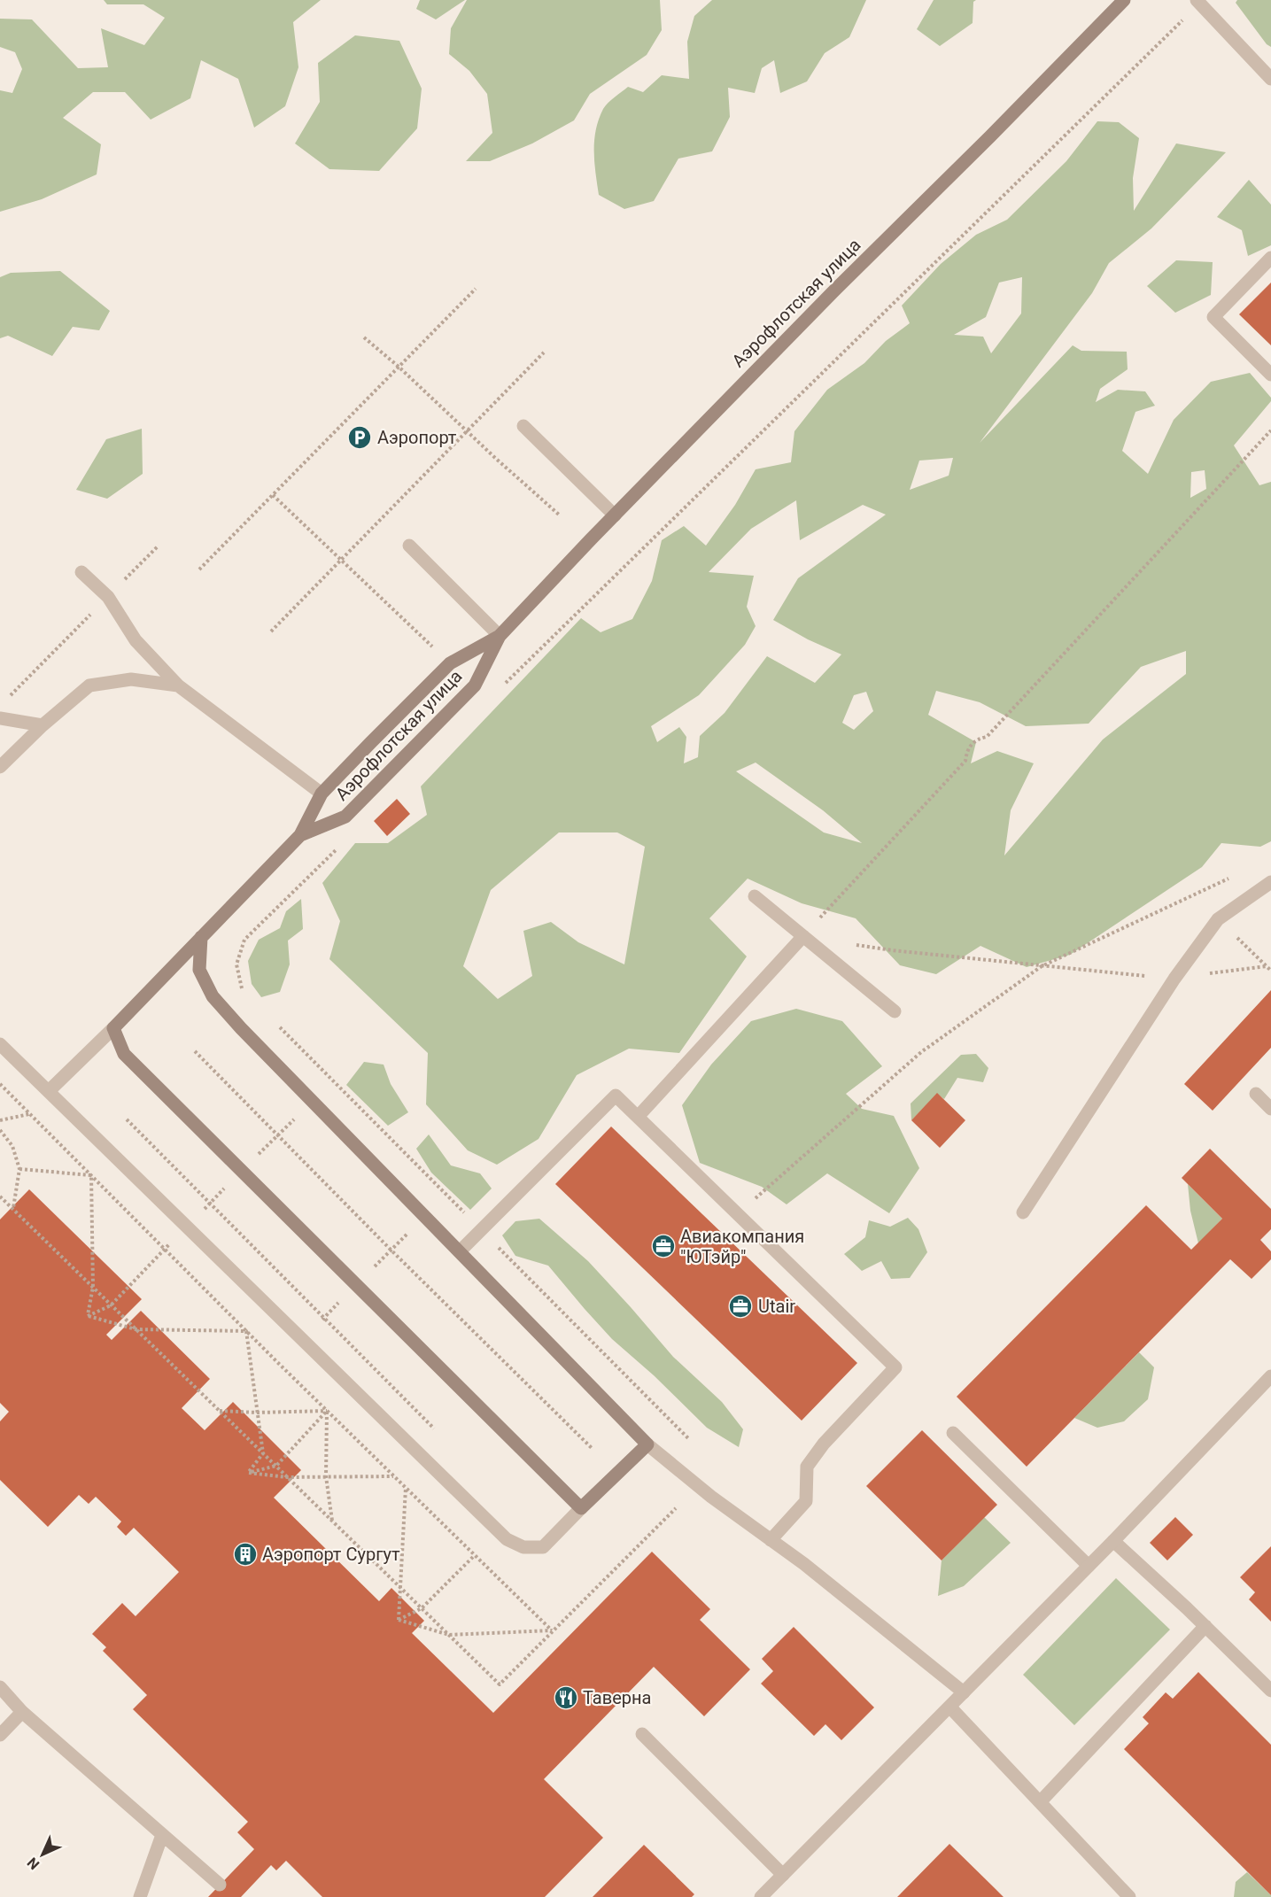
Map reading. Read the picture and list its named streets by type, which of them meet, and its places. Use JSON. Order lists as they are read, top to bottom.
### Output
{
  "streets": {
    "main road": ["Аэрофлотская улица"]
  },
  "places": {
    "parking": ["Аэропорт"],
    "office": ["Авиакомпания \"ЮТэйр\"", "Utair"],
    "building": ["Аэропорт Сургут"],
    "restaurant": ["Таверна"]
  },
  "north": "bottom left"
}
